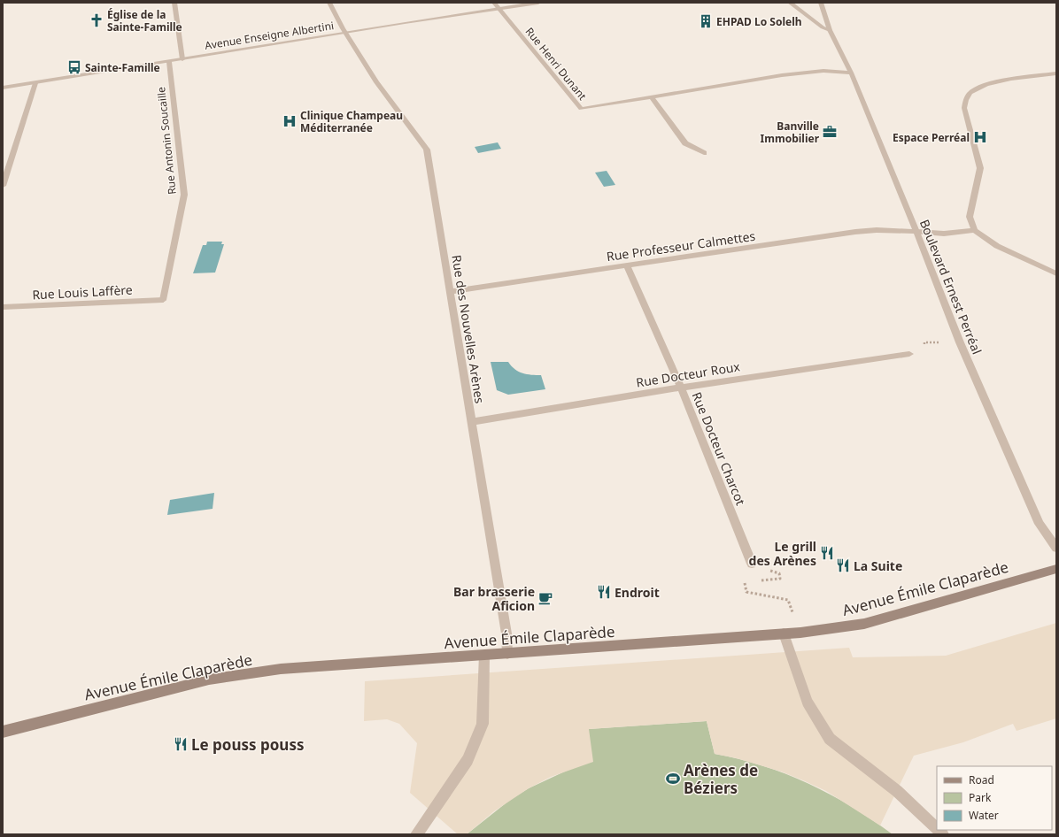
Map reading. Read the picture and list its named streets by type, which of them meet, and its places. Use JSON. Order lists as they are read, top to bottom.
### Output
{
  "streets": {
    "main road": ["Avenue Émile Claparède"],
    "street": [
      "Avenue Enseigne Albertini",
      "Rue Henri Dunant",
      "Rue Antonin Soucaille",
      "Rue Professeur Calmettes",
      "Boulevard Ernest Perréal",
      "Rue Louis Laffère",
      "Rue des Nouvelles Arènes",
      "Rue Docteur Roux",
      "Rue Docteur Charcot"
    ]
  },
  "crossings": [
    ["Avenue Enseigne Albertini", "Rue Henri Dunant"],
    ["Avenue Enseigne Albertini", "Rue Antonin Soucaille"],
    ["Avenue Enseigne Albertini", "Rue des Nouvelles Arènes"],
    ["Rue Henri Dunant", "Boulevard Ernest Perréal"],
    ["Rue Antonin Soucaille", "Rue Louis Laffère"],
    ["Rue Professeur Calmettes", "Boulevard Ernest Perréal"],
    ["Rue Professeur Calmettes", "Rue des Nouvelles Arènes"],
    ["Rue Professeur Calmettes", "Rue Docteur Charcot"],
    ["Rue des Nouvelles Arènes", "Rue Docteur Roux"],
    ["Rue des Nouvelles Arènes", "Avenue Émile Claparède"],
    ["Rue Docteur Roux", "Rue Docteur Charcot"]
  ],
  "places": {
    "church": ["Église de la Sainte-Famille"],
    "building": ["EHPAD Lo Solelh"],
    "bus stop": ["Sainte-Famille"],
    "hospital": ["Clinique Champeau Méditerranée", "Espace Perréal"],
    "office": ["Banville Immobilier"],
    "restaurant": [
      "Le grill des Arènes",
      "La Suite",
      "Endroit",
      "Le pouss pouss"
    ],
    "cafe": ["Bar brasserie Aficion"],
    "sports": ["Arènes de Béziers"]
  },
  "legend": ["Road", "Park", "Water"]
}
